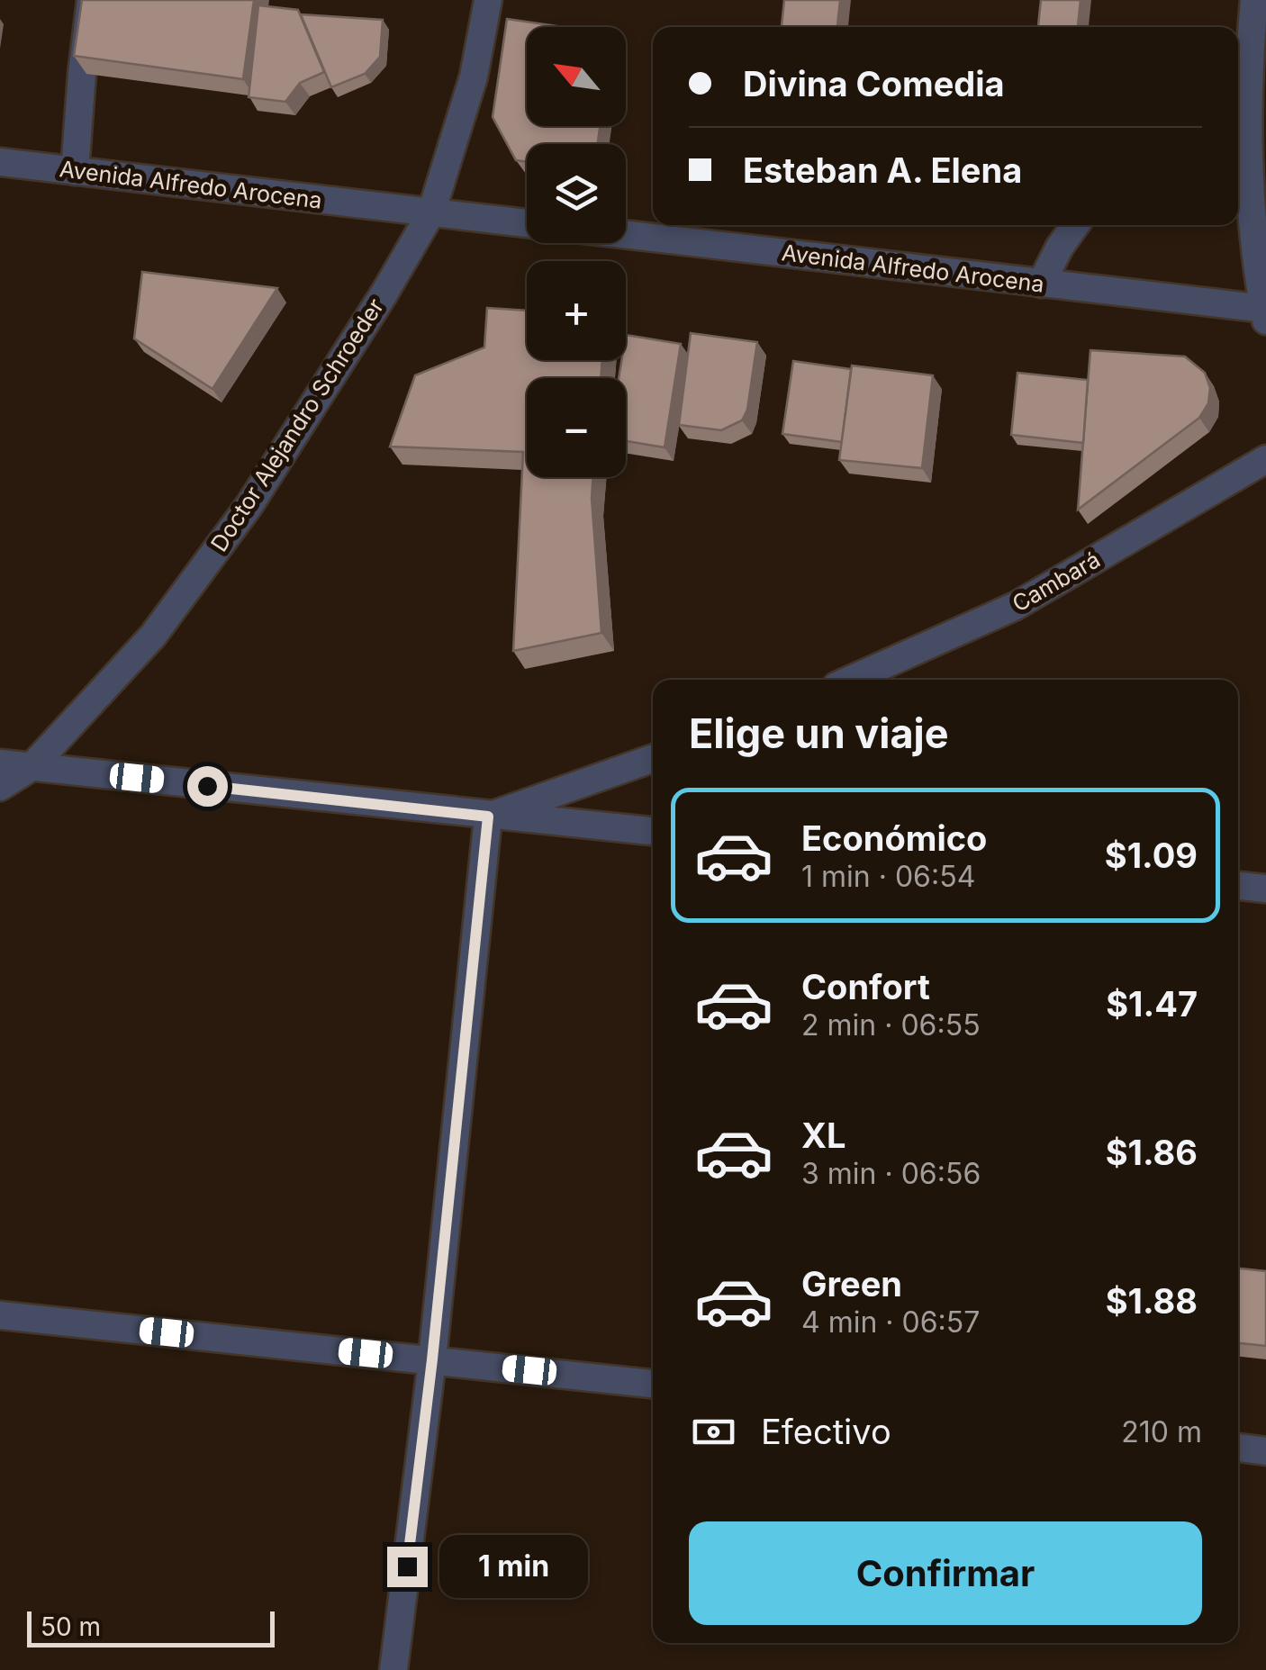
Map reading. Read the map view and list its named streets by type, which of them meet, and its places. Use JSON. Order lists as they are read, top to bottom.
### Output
{
  "streets": {
    "street": ["Avenida Alfredo Arocena", "Doctor Alejandro Schroeder", "Cambará"]
  },
  "crossings": [
    ["Avenida Alfredo Arocena", "Doctor Alejandro Schroeder"]
  ],
  "scale_bar": "50 m",
  "north": "top left",
  "page": {
    "map_buttons": ["+", "−"],
    "banner": ["Divina Comedia", "Esteban A. Elena"],
    "heading": "Elige un viaje",
    "list": [
      {
        "name": "Económico",
        "note": "1 min · 06:54",
        "value": "$1.09"
      },
      {
        "name": "Confort",
        "note": "2 min · 06:55",
        "value": "$1.47"
      },
      {
        "name": "XL",
        "note": "3 min · 06:56",
        "value": "$1.86"
      },
      {
        "name": "Green",
        "note": "4 min · 06:57",
        "value": "$1.88"
      }
    ],
    "pay": ["Efectivo", "210 m"],
    "buttons": "Confirmar",
    "bubble": "1 min",
    "scale": "50 m"
  }
}
